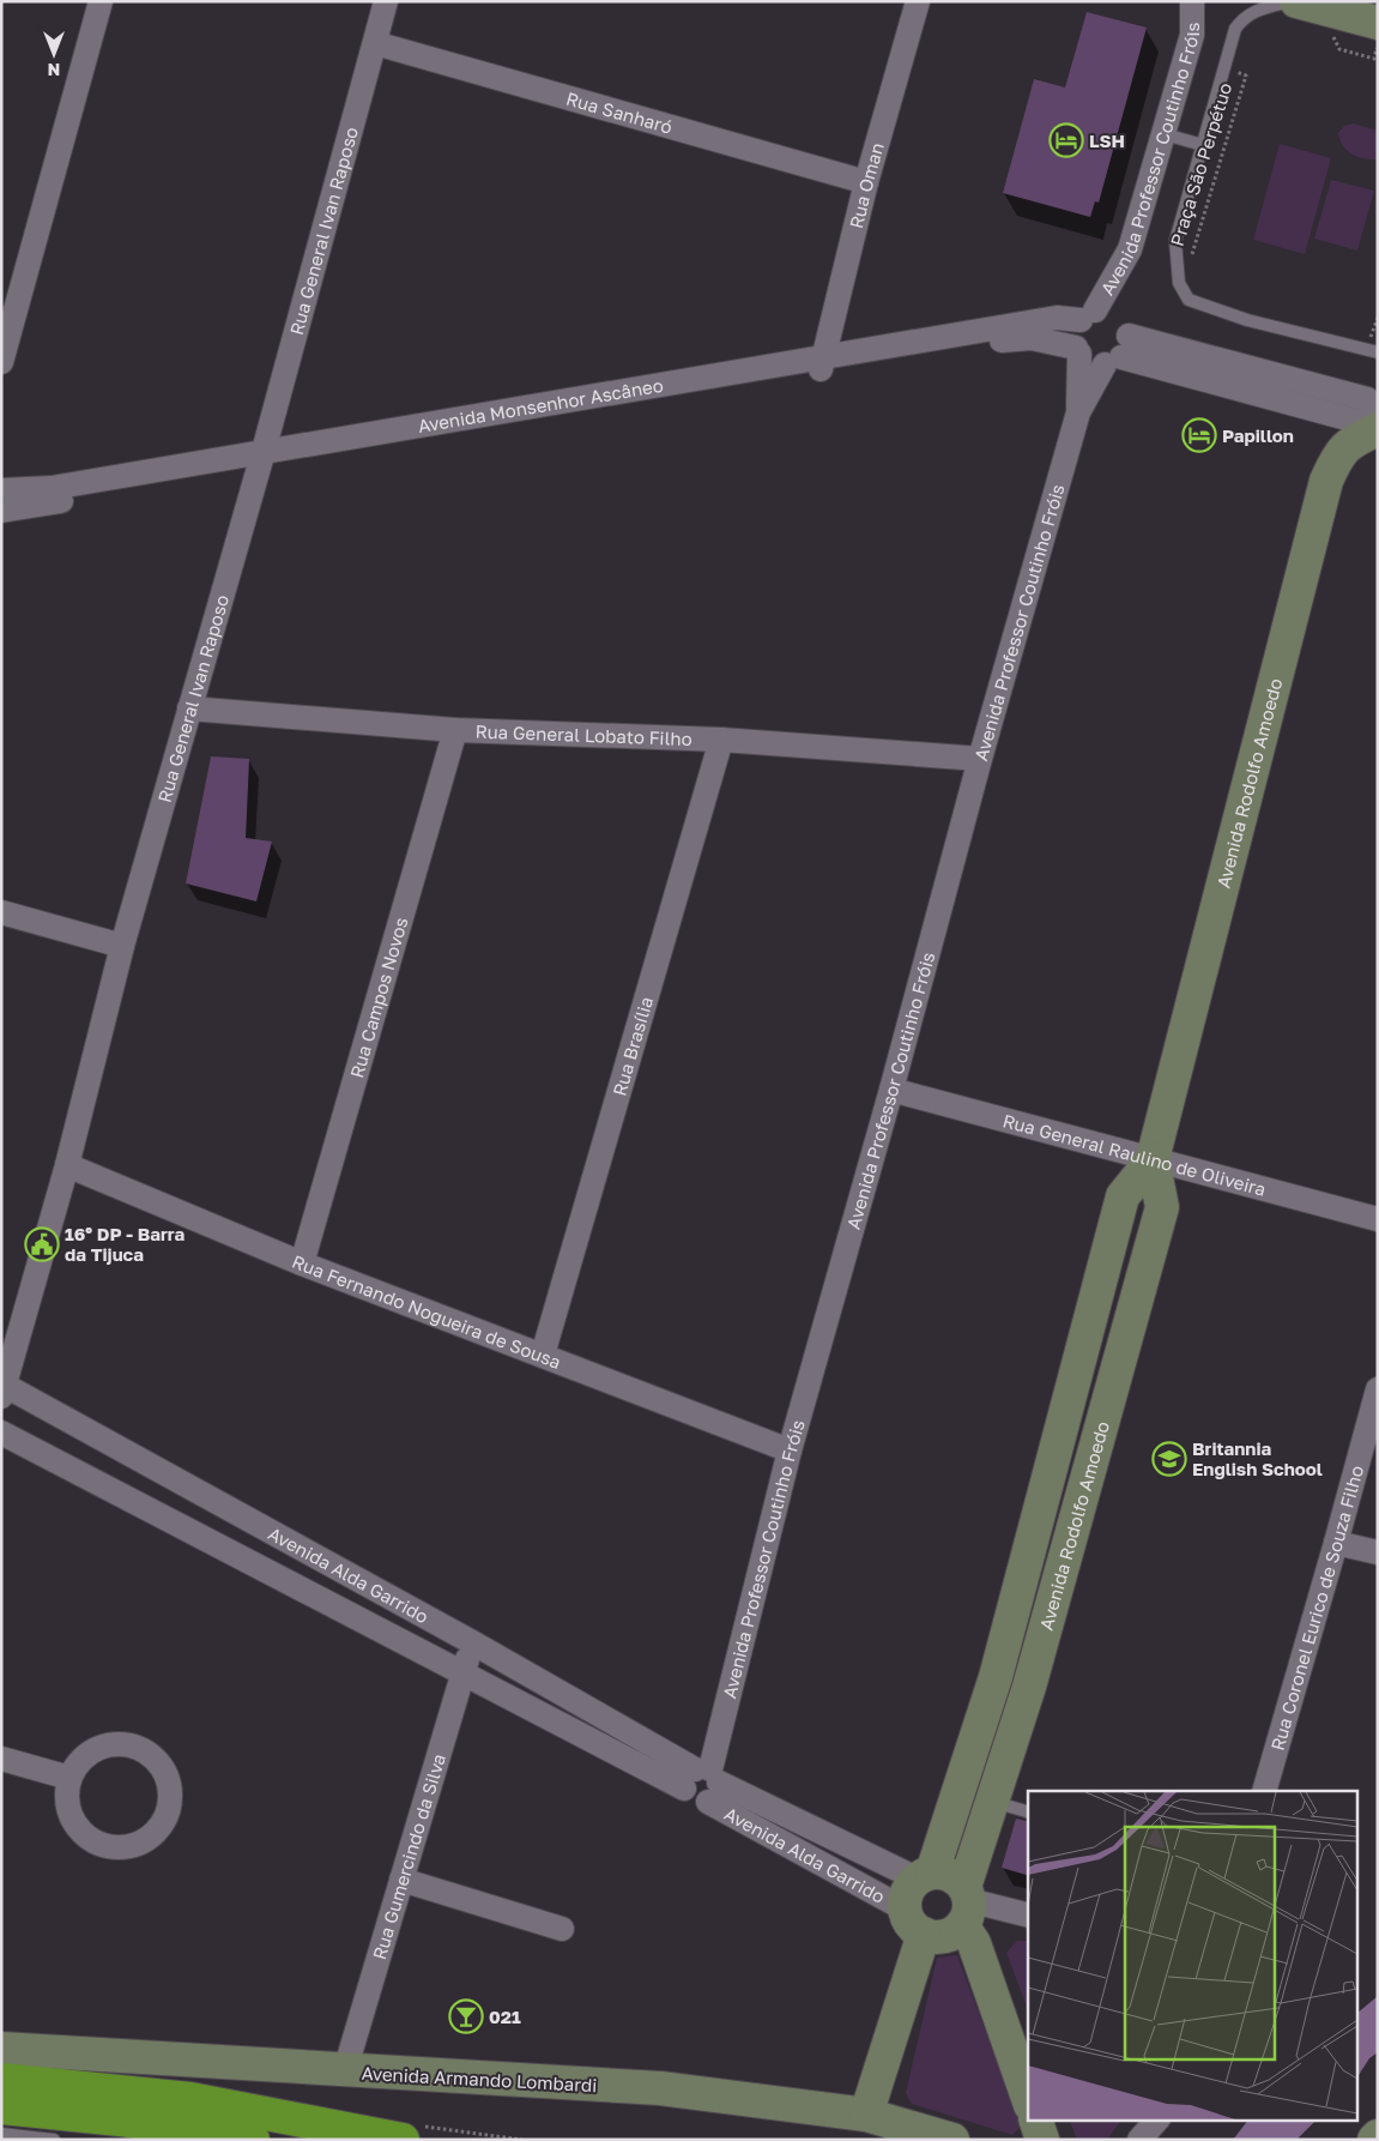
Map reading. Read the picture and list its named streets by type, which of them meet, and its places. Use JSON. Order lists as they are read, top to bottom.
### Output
{
  "streets": {
    "street": [
      "Rua Sanharó",
      "Avenida Professor Coutinho Fróis",
      "Rua Oman",
      "Rua General Ivan Raposo",
      "Avenida Monsenhor Ascâneo",
      "Rua General Lobato Filho",
      "Avenida Rodolfo Amoedo",
      "Rua Campos Novos",
      "Rua Brasília",
      "Rua General Raulino de Oliveira",
      "Rua Fernando Nogueira de Sousa",
      "Avenida Alda Garrido",
      "Rua Coronel Eurico de Souza Filho",
      "Rua Gumercindo da Silva",
      "Avenida Armando Lombardi"
    ],
    "lane": ["Praça São Perpétuo"]
  },
  "crossings": [
    ["Rua Sanharó", "Rua Oman"],
    ["Rua Sanharó", "Rua General Ivan Raposo"],
    ["Avenida Professor Coutinho Fróis", "Avenida Monsenhor Ascâneo"],
    ["Avenida Professor Coutinho Fróis", "Rua General Lobato Filho"],
    ["Avenida Professor Coutinho Fróis", "Rua General Raulino de Oliveira"],
    ["Avenida Professor Coutinho Fróis", "Rua Fernando Nogueira de Sousa"],
    ["Avenida Professor Coutinho Fróis", "Avenida Alda Garrido"],
    ["Rua Oman", "Avenida Monsenhor Ascâneo"],
    ["Rua General Ivan Raposo", "Avenida Monsenhor Ascâneo"],
    ["Rua General Ivan Raposo", "Rua General Lobato Filho"],
    ["Rua General Ivan Raposo", "Rua Fernando Nogueira de Sousa"],
    ["Rua General Ivan Raposo", "Avenida Alda Garrido"],
    ["Rua General Lobato Filho", "Rua Campos Novos"],
    ["Rua General Lobato Filho", "Rua Brasília"],
    ["Avenida Rodolfo Amoedo", "Rua General Raulino de Oliveira"],
    ["Avenida Rodolfo Amoedo", "Avenida Alda Garrido"],
    ["Rua Campos Novos", "Rua Fernando Nogueira de Sousa"],
    ["Rua Brasília", "Rua Fernando Nogueira de Sousa"],
    ["Avenida Alda Garrido", "Rua Gumercindo da Silva"],
    ["Rua Gumercindo da Silva", "Avenida Armando Lombardi"]
  ],
  "places": {
    "hotel": ["LSH", "Papillon"],
    "public building": ["16º DP - Barra da Tijuca"],
    "school or university": ["Britannia English School"],
    "bar": ["021"]
  },
  "north": "bottom"
}
